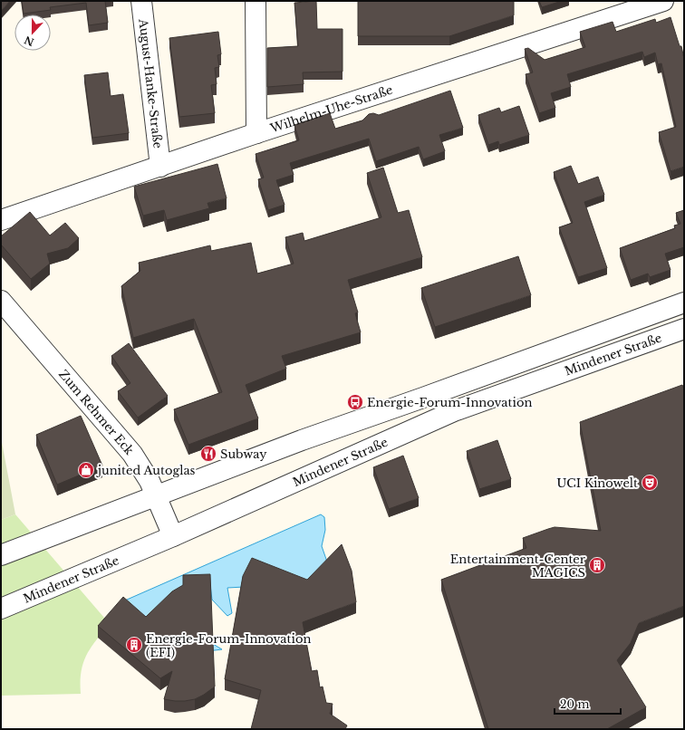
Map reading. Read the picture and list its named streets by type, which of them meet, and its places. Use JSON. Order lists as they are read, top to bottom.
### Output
{
  "streets": {
    "street": [
      "August-Hanke-Straße",
      "Wilhelm-Uhe-Straße",
      "Mindener Straße",
      "Zum Rehmer Eck"
    ]
  },
  "crossings": [
    ["August-Hanke-Straße", "Wilhelm-Uhe-Straße"],
    ["Mindener Straße", "Zum Rehmer Eck"]
  ],
  "places": {
    "bus stop": ["Energie-Forum-Innovation"],
    "restaurant": ["Subway"],
    "shop": ["junited Autoglas"],
    "theatre": ["UCI Kinowelt"],
    "building": ["Entertainment-Center MAGICS", "Energie-Forum-Innovation (EFI)"]
  },
  "scale_bar": "20 m",
  "north": "bottom"
}
